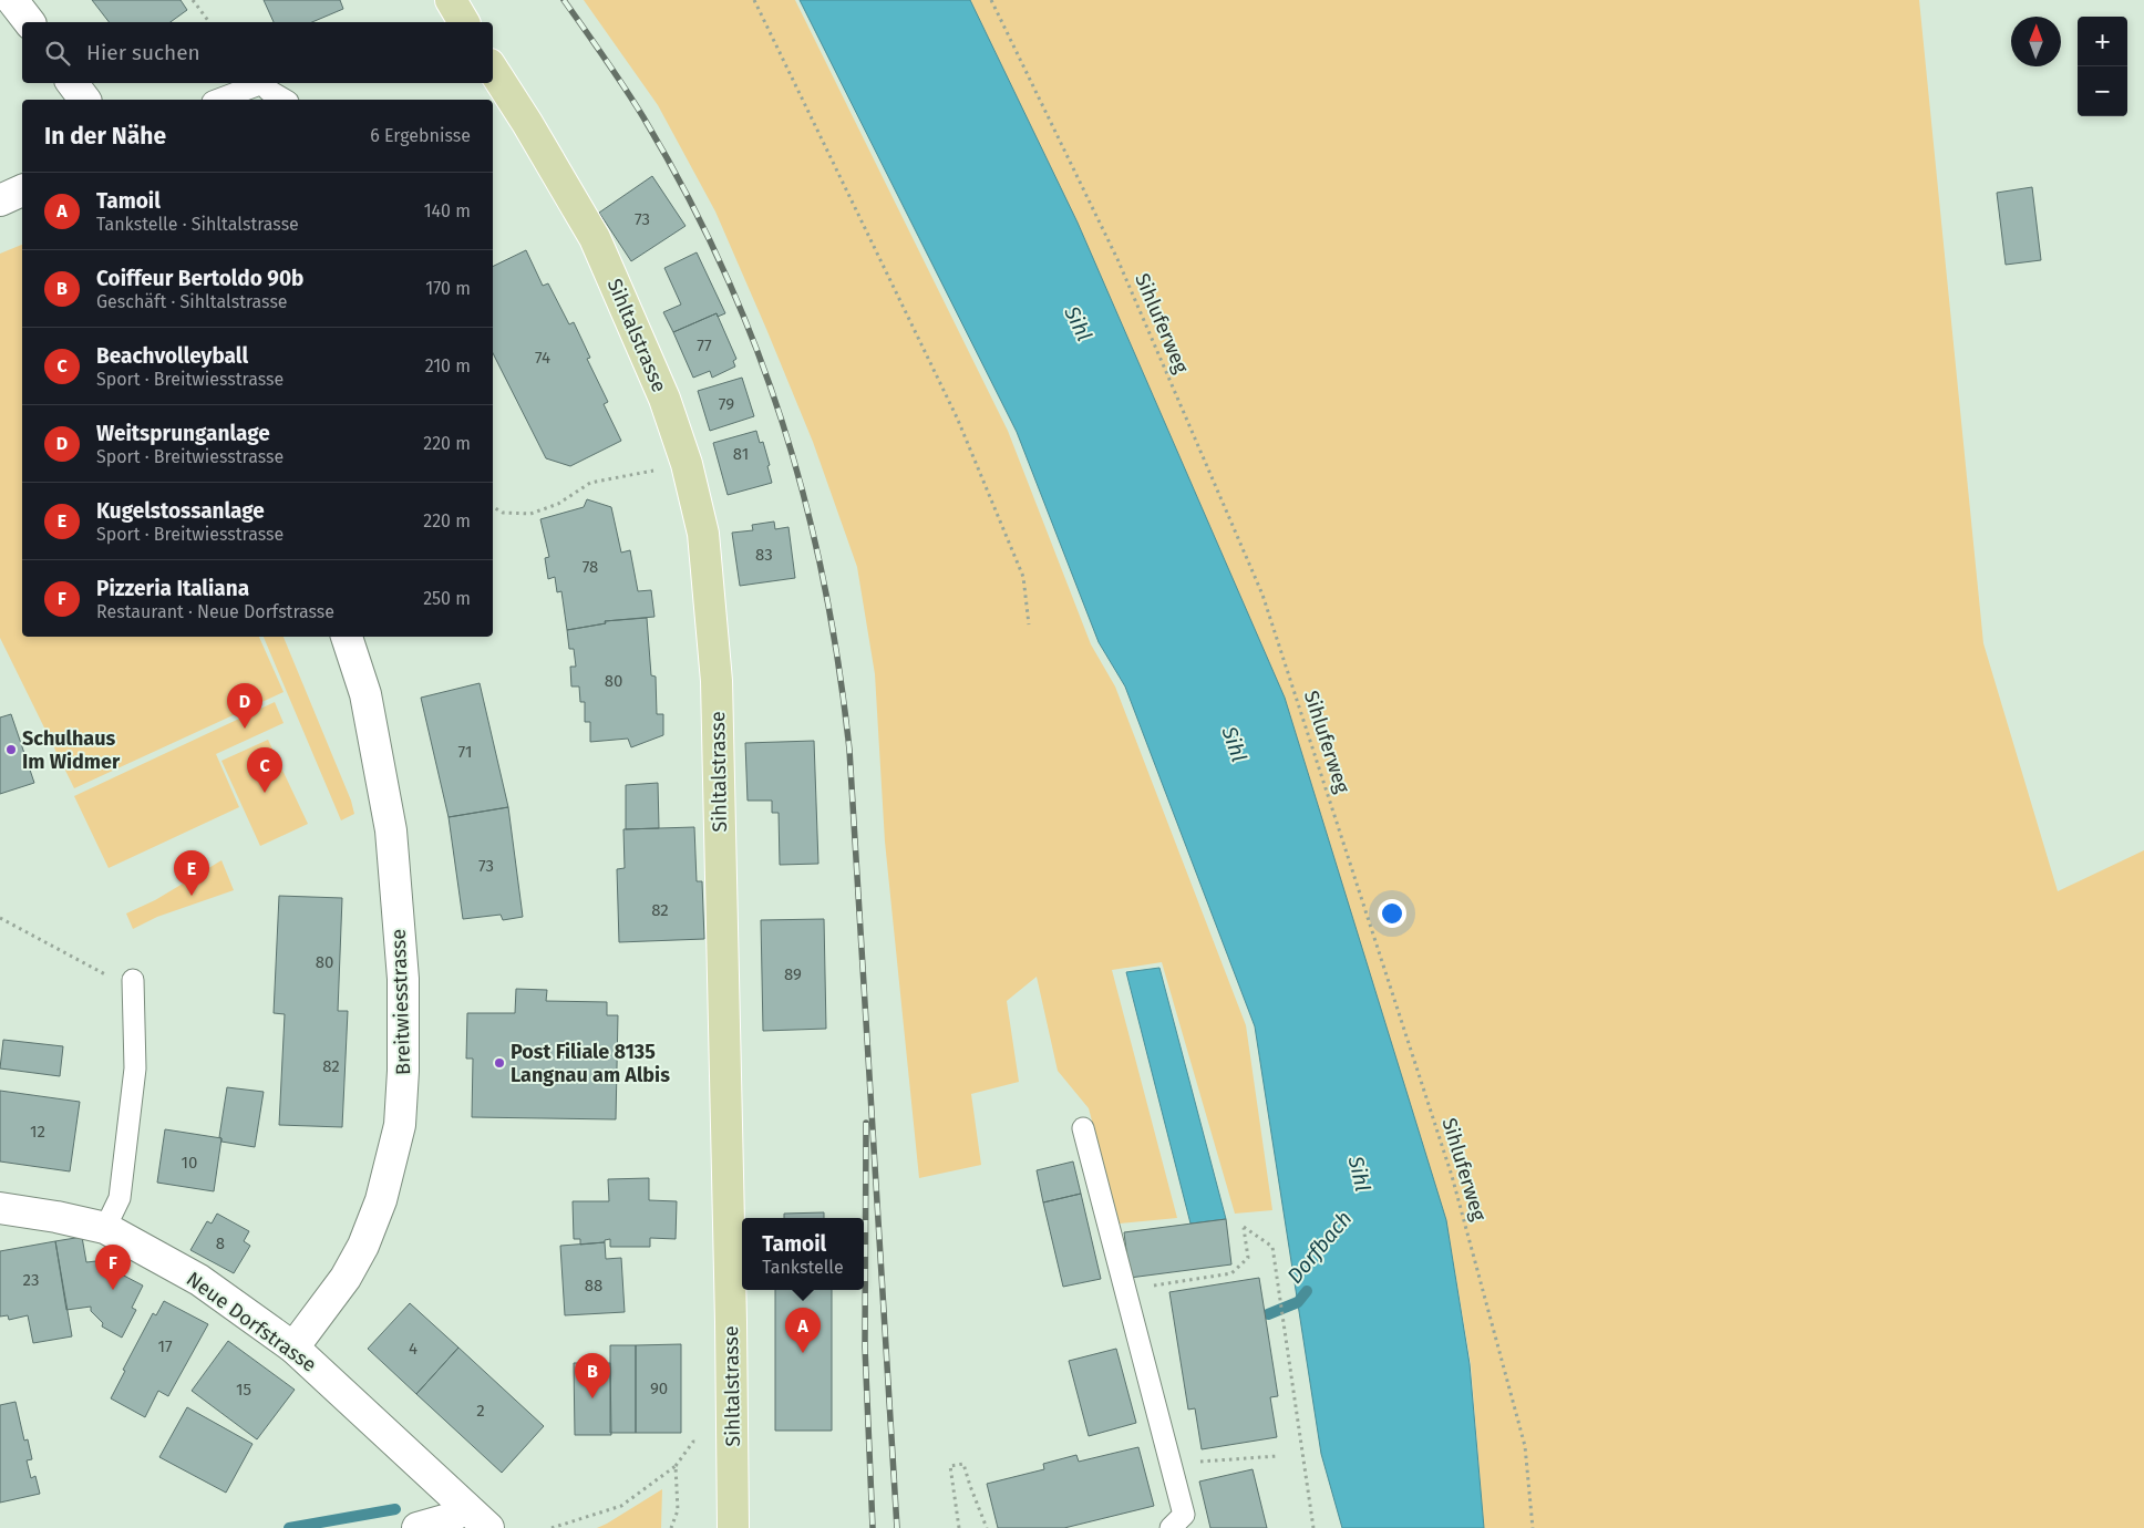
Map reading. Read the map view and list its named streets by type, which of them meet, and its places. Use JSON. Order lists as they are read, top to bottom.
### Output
{
  "streets": {
    "main road": ["Sihltalstrasse"],
    "street": ["Breitwiesstrasse", "Neue Dorfstrasse"],
    "path": ["Sihluferweg"]
  },
  "crossings": [
    ["Breitwiesstrasse", "Neue Dorfstrasse"]
  ],
  "water": ["Sihl", "Dorfbach"],
  "places": ["Schulhaus Im Widmer", "Post Filiale 8135 Langnau am Albis"],
  "house_numbers": [
    "73",
    "77",
    "74",
    "79",
    "81",
    "83",
    "78",
    "80",
    "71",
    "73",
    "82",
    "80",
    "89",
    "82",
    "12",
    "10",
    "8",
    "23",
    "88",
    "17",
    "4",
    "90",
    "15",
    "2"
  ],
  "north": "top",
  "page": {
    "map_buttons": ["+", "−"],
    "search": "Hier suchen",
    "heading": ["In der Nähe", "6 Ergebnisse"],
    "list": [
      {
        "mark": "A",
        "name": "Tamoil",
        "note": "Tankstelle · Sihltalstrasse",
        "value": "140 m"
      },
      {
        "mark": "B",
        "name": "Coiffeur Bertoldo 90b",
        "note": "Geschäft · Sihltalstrasse",
        "value": "170 m"
      },
      {
        "mark": "C",
        "name": "Beachvolleyball",
        "note": "Sport · Breitwiesstrasse",
        "value": "210 m"
      },
      {
        "mark": "D",
        "name": "Weitsprunganlage",
        "note": "Sport · Breitwiesstrasse",
        "value": "220 m"
      },
      {
        "mark": "E",
        "name": "Kugelstossanlage",
        "note": "Sport · Breitwiesstrasse",
        "value": "220 m"
      },
      {
        "mark": "F",
        "name": "Pizzeria Italiana",
        "note": "Restaurant · Neue Dorfstrasse",
        "value": "250 m"
      }
    ],
    "pins": [
      "D",
      "C",
      "E",
      "F",
      "A",
      "B"
    ],
    "popup": ["Tamoil", "Tankstelle"]
  }
}
